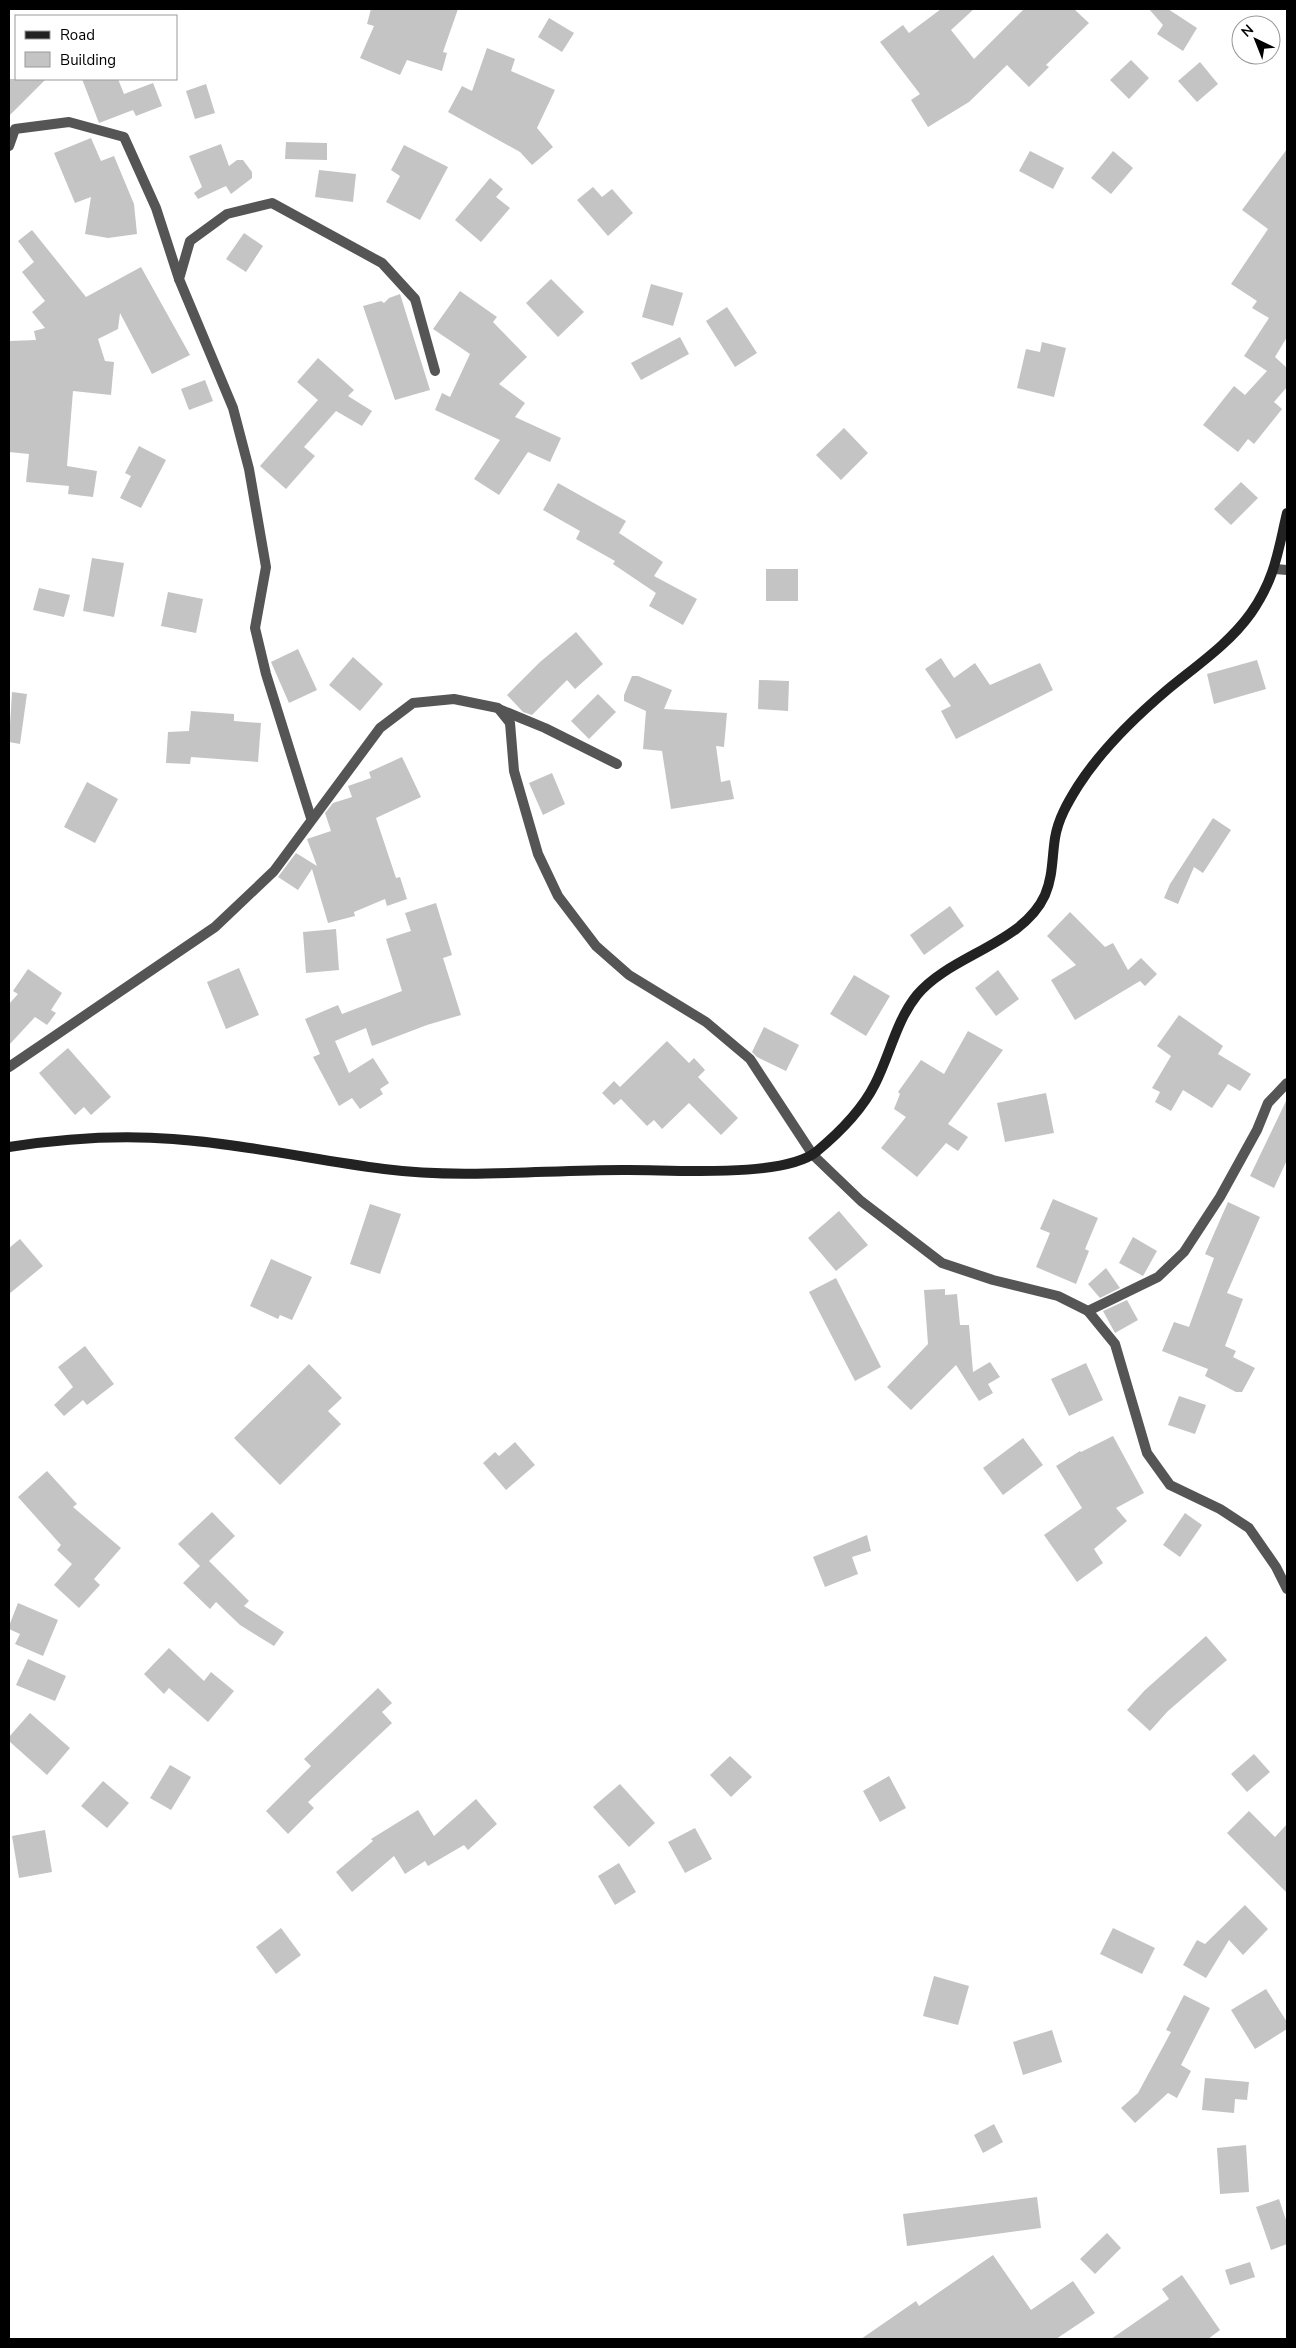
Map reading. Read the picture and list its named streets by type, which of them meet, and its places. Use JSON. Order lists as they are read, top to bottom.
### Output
{
  "legend": ["Road", "Building"],
  "north": "top left"
}
